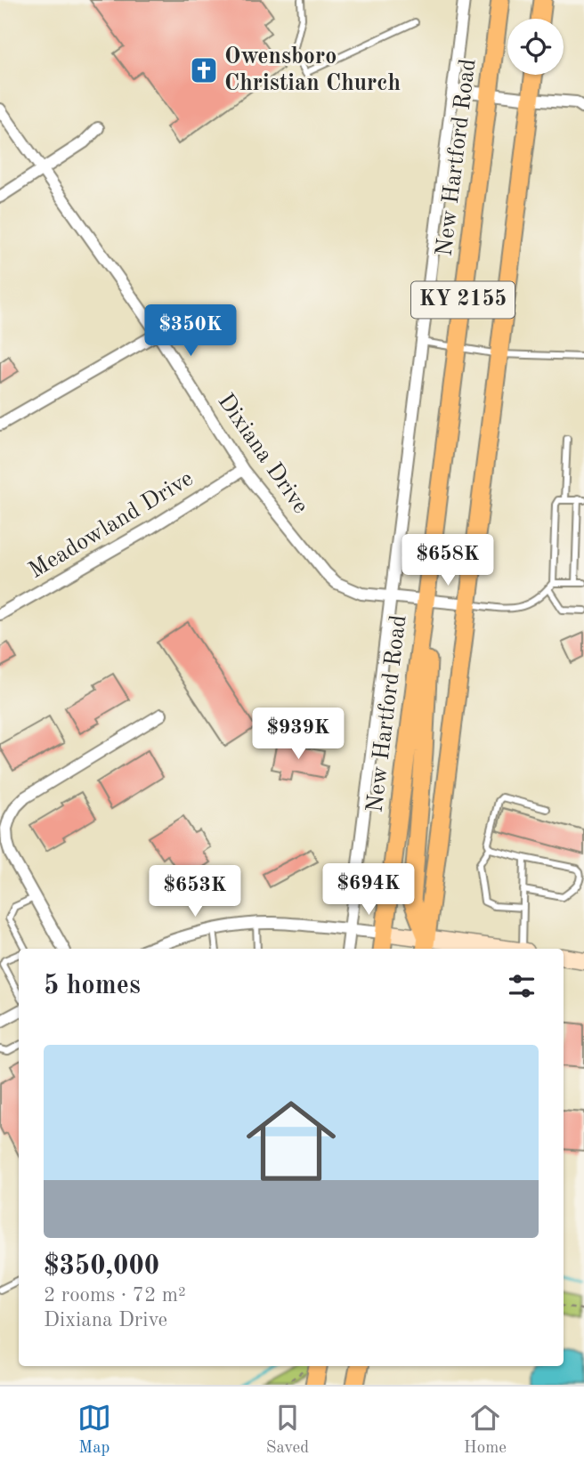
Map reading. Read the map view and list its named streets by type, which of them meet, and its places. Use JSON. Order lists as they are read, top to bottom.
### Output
{
  "streets": {
    "main road": ["New Hartford Road", "KY 2155"],
    "street": ["Dixiana Drive", "Meadowland Drive"]
  },
  "crossings": [
    ["New Hartford Road", "Dixiana Drive"],
    ["KY 2155", "Dixiana Drive"],
    ["Dixiana Drive", "Meadowland Drive"]
  ],
  "places": {
    "church": ["Owensboro Christian Church"]
  },
  "page": {
    "price": [
      "$350K",
      "$658K",
      "$939K",
      "$694K",
      "$653K"
    ],
    "heading": "5 homes",
    "list": [
      {
        "name": "$350,000",
        "note": "2 rooms · 72 m² · Dixiana Drive"
      }
    ],
    "tabs": ["Map", "Saved", "Home"]
  }
}
